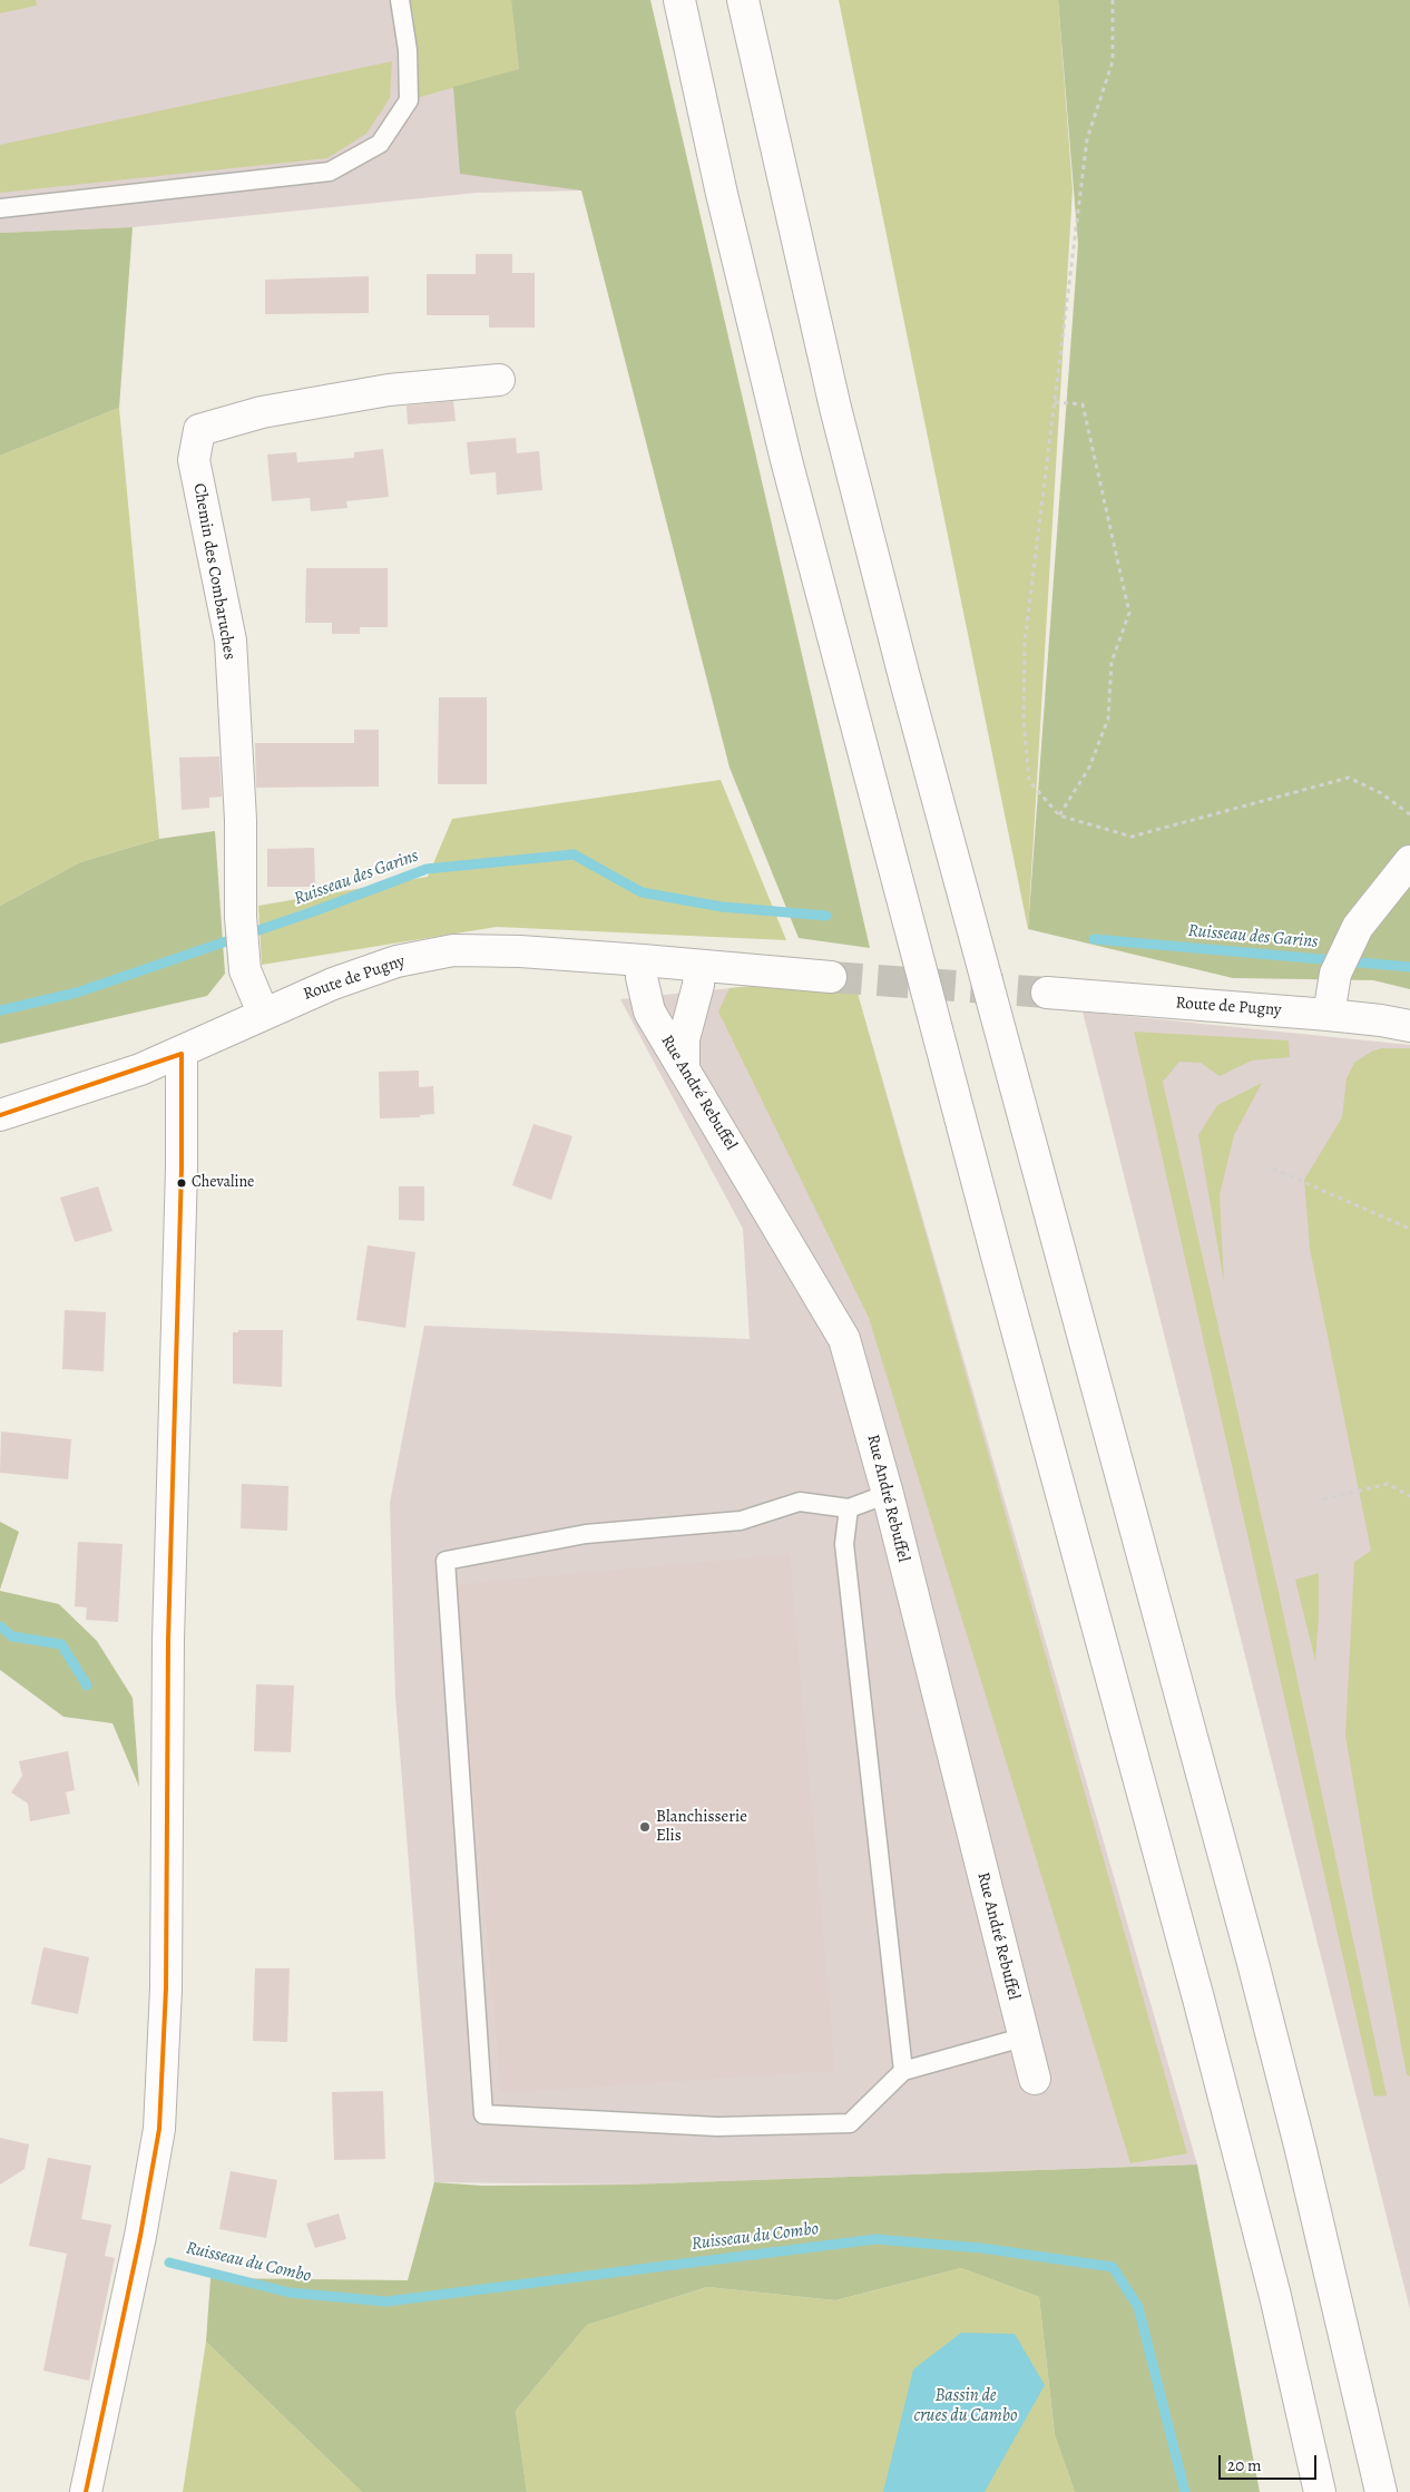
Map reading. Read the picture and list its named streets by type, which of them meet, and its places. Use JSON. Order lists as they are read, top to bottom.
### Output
{
  "streets": {
    "main road": ["Chemin des Combaruches", "Route de Pugny", "Rue André Rebuffel"]
  },
  "crossings": [
    ["Chemin des Combaruches", "Route de Pugny"],
    ["Route de Pugny", "Rue André Rebuffel"]
  ],
  "water": ["Ruisseau des Garins", "Ruisseau du Combo", "Bassin de crues du Cambo"],
  "places": ["Chevaline", "Blanchisserie Elis"],
  "scale_bar": "20 m"
}
